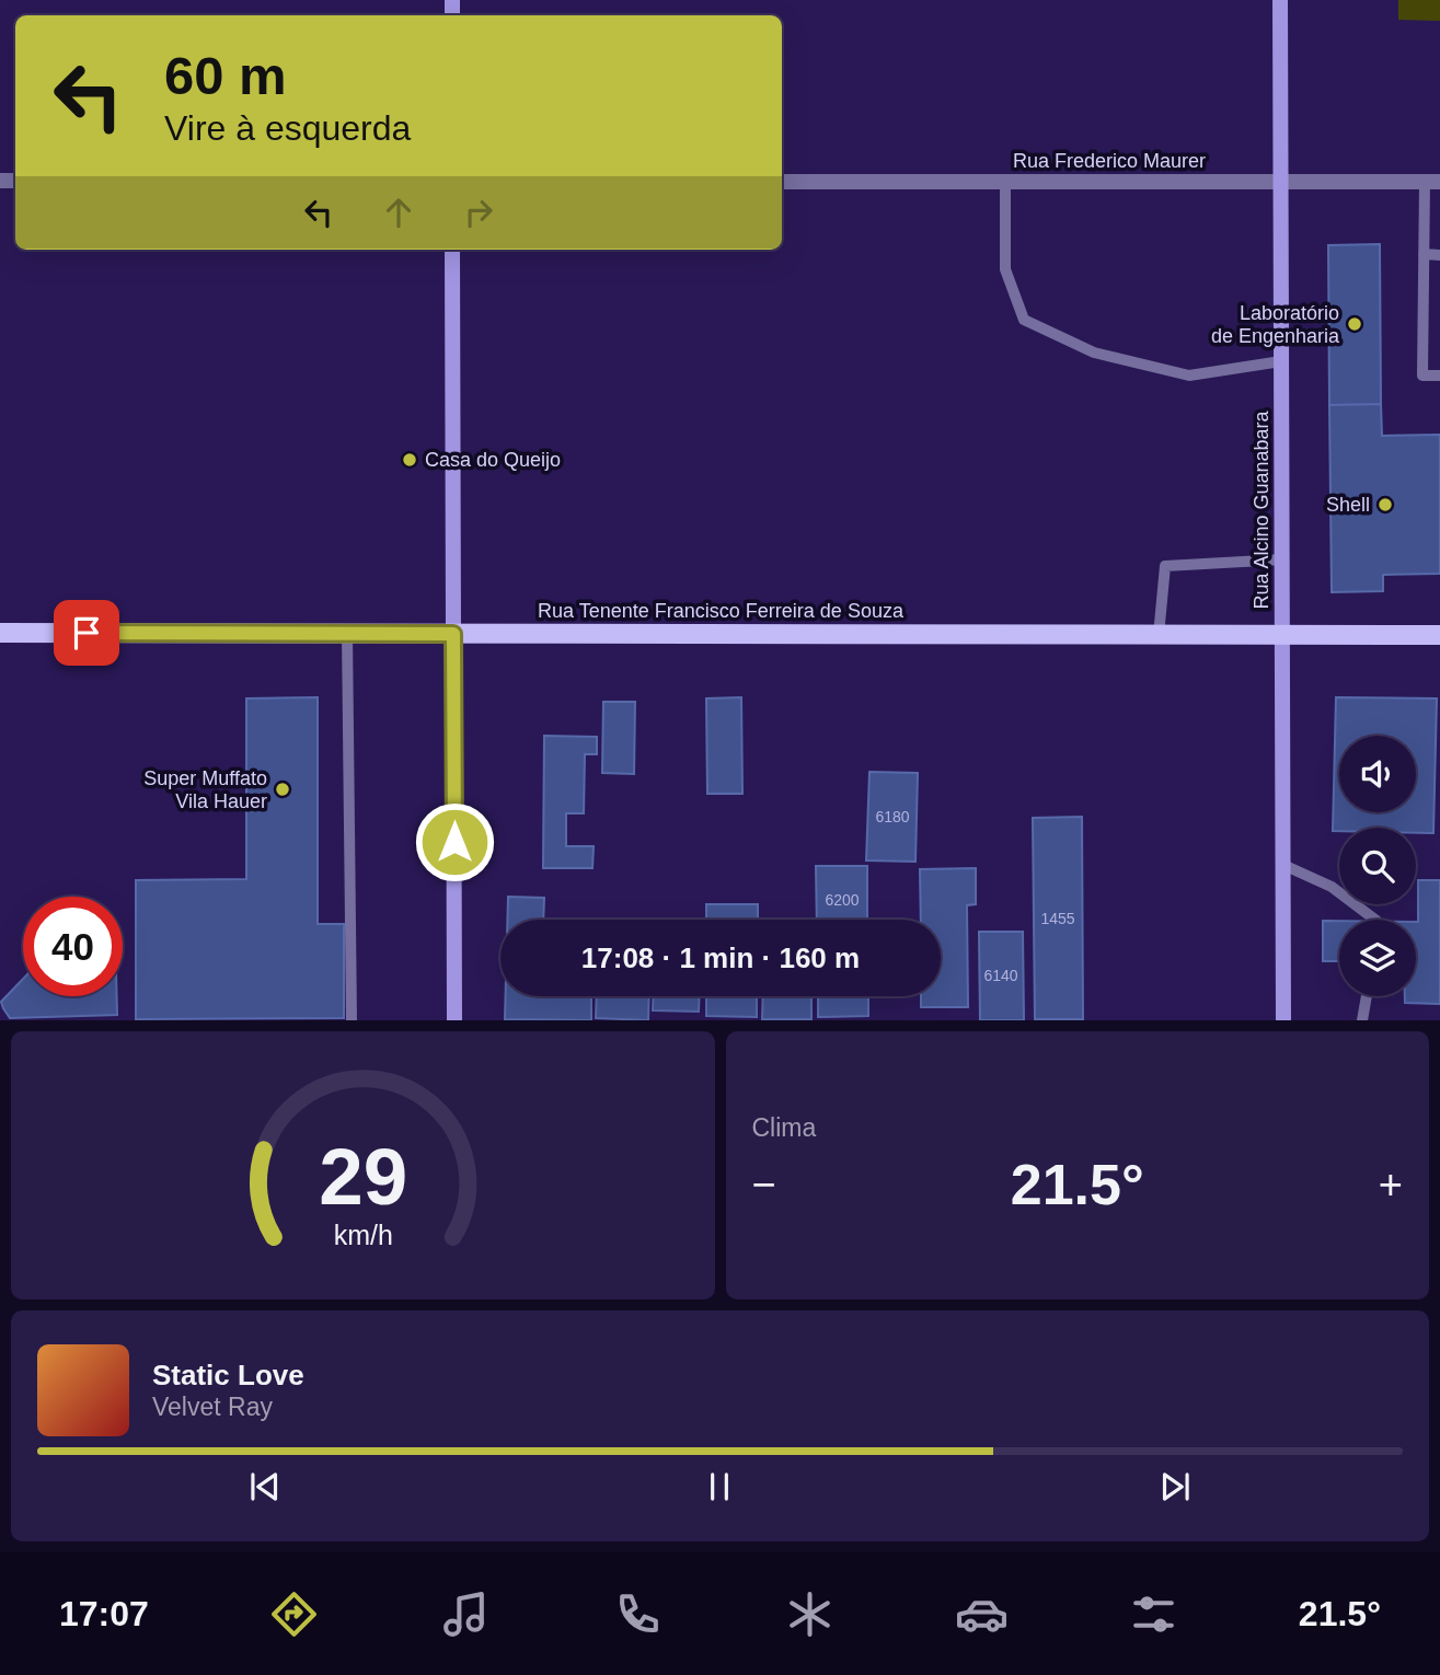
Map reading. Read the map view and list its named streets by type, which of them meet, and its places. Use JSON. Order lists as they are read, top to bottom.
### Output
{
  "streets": {
    "main road": ["Rua Alcino Guanabara", "Rua Tenente Francisco Ferreira de Souza"],
    "street": ["Rua Frederico Maurer"]
  },
  "crossings": [
    ["Rua Frederico Maurer", "Rua Alcino Guanabara"],
    ["Rua Alcino Guanabara", "Rua Tenente Francisco Ferreira de Souza"]
  ],
  "places": [
    "Laboratório de Engenharia",
    "Casa do Queijo",
    "Shell",
    "Super Muffato Vila Hauer"
  ],
  "house_numbers": [
    "6180",
    "6200",
    "1455",
    "6140"
  ],
  "page": {
    "turn": ["60 m", "Vire à esquerda"],
    "limit": "40",
    "trip": "17:08 · 1 min · 160 m",
    "tile": "Clima",
    "heat": ["−", "21.5°", "+"],
    "song": ["Static Love", "Velvet Ray"],
    "tabs": ["17:07", "21.5°"],
    "gauge": ["29", "km/h"]
  }
}
